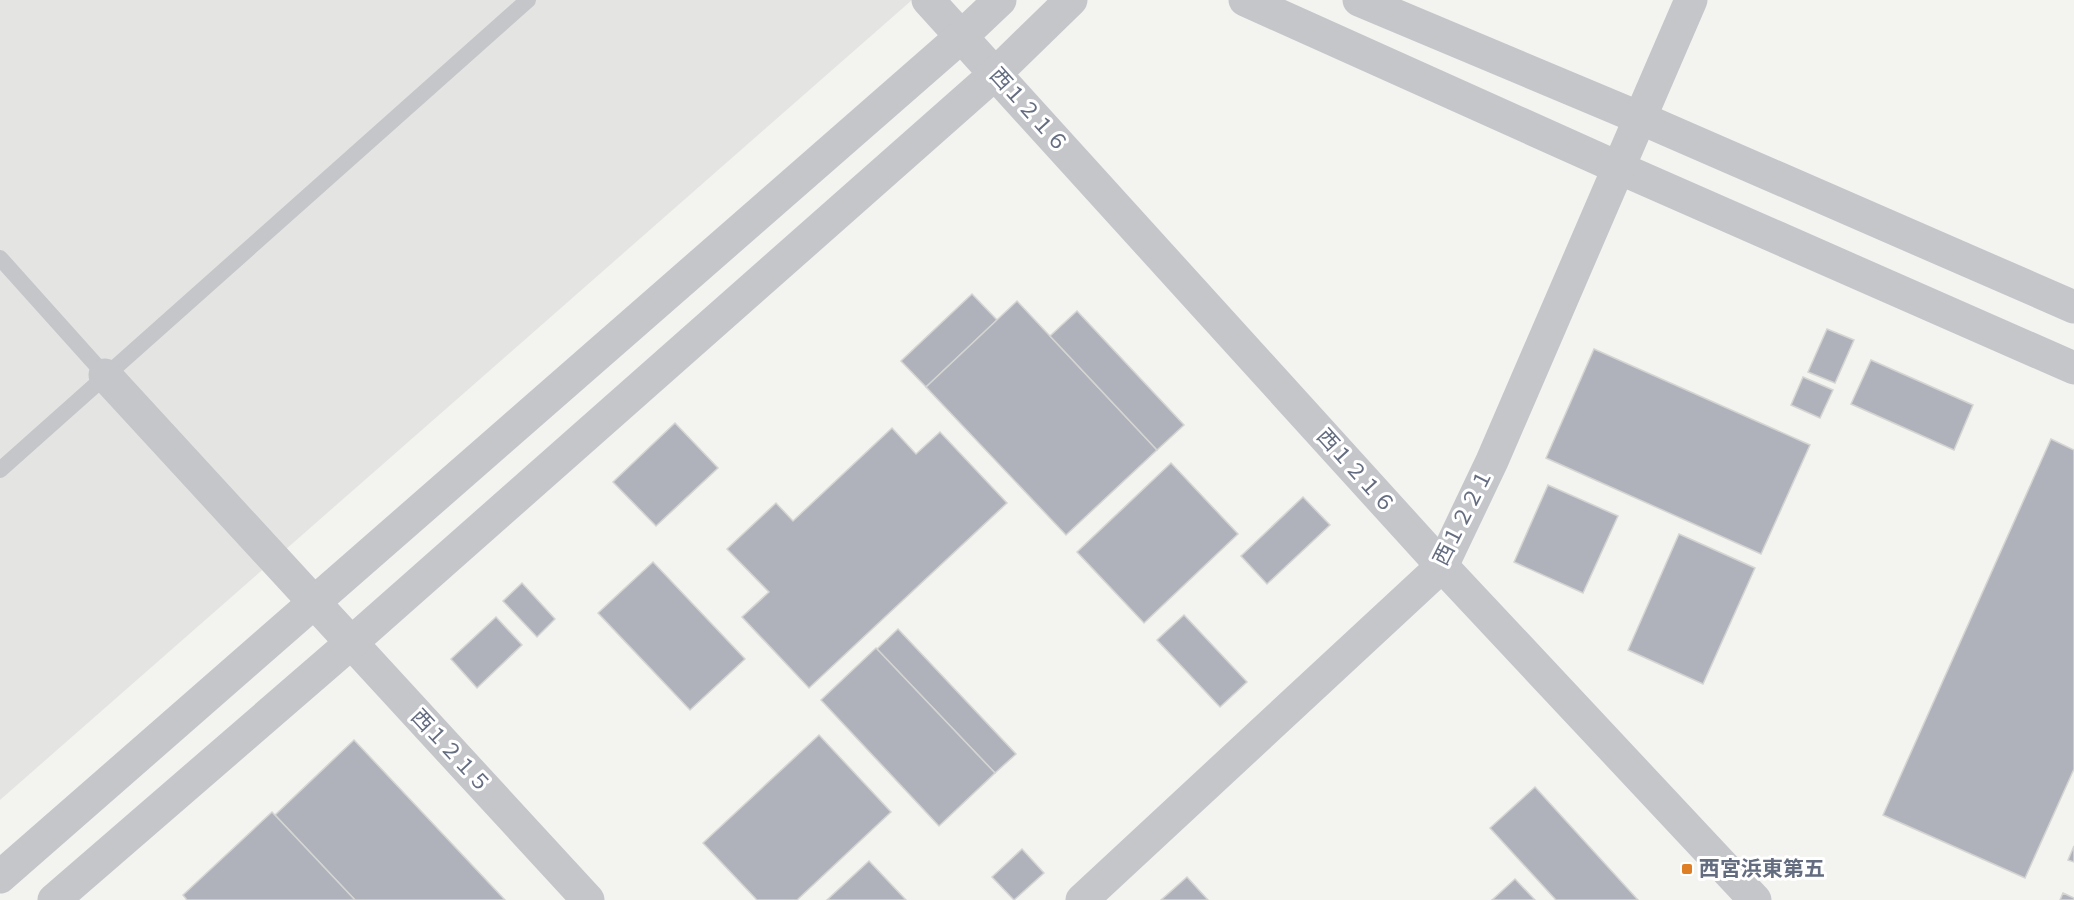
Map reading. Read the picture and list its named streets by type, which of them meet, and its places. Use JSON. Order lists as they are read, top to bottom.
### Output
{
  "streets": {
    "street": ["西１２１６", "西１２２１", "西１２１５"]
  },
  "crossings": [
    ["西１２１６", "西１２２１"]
  ],
  "places": {
    "transit": ["西宮浜東第五"]
  }
}
